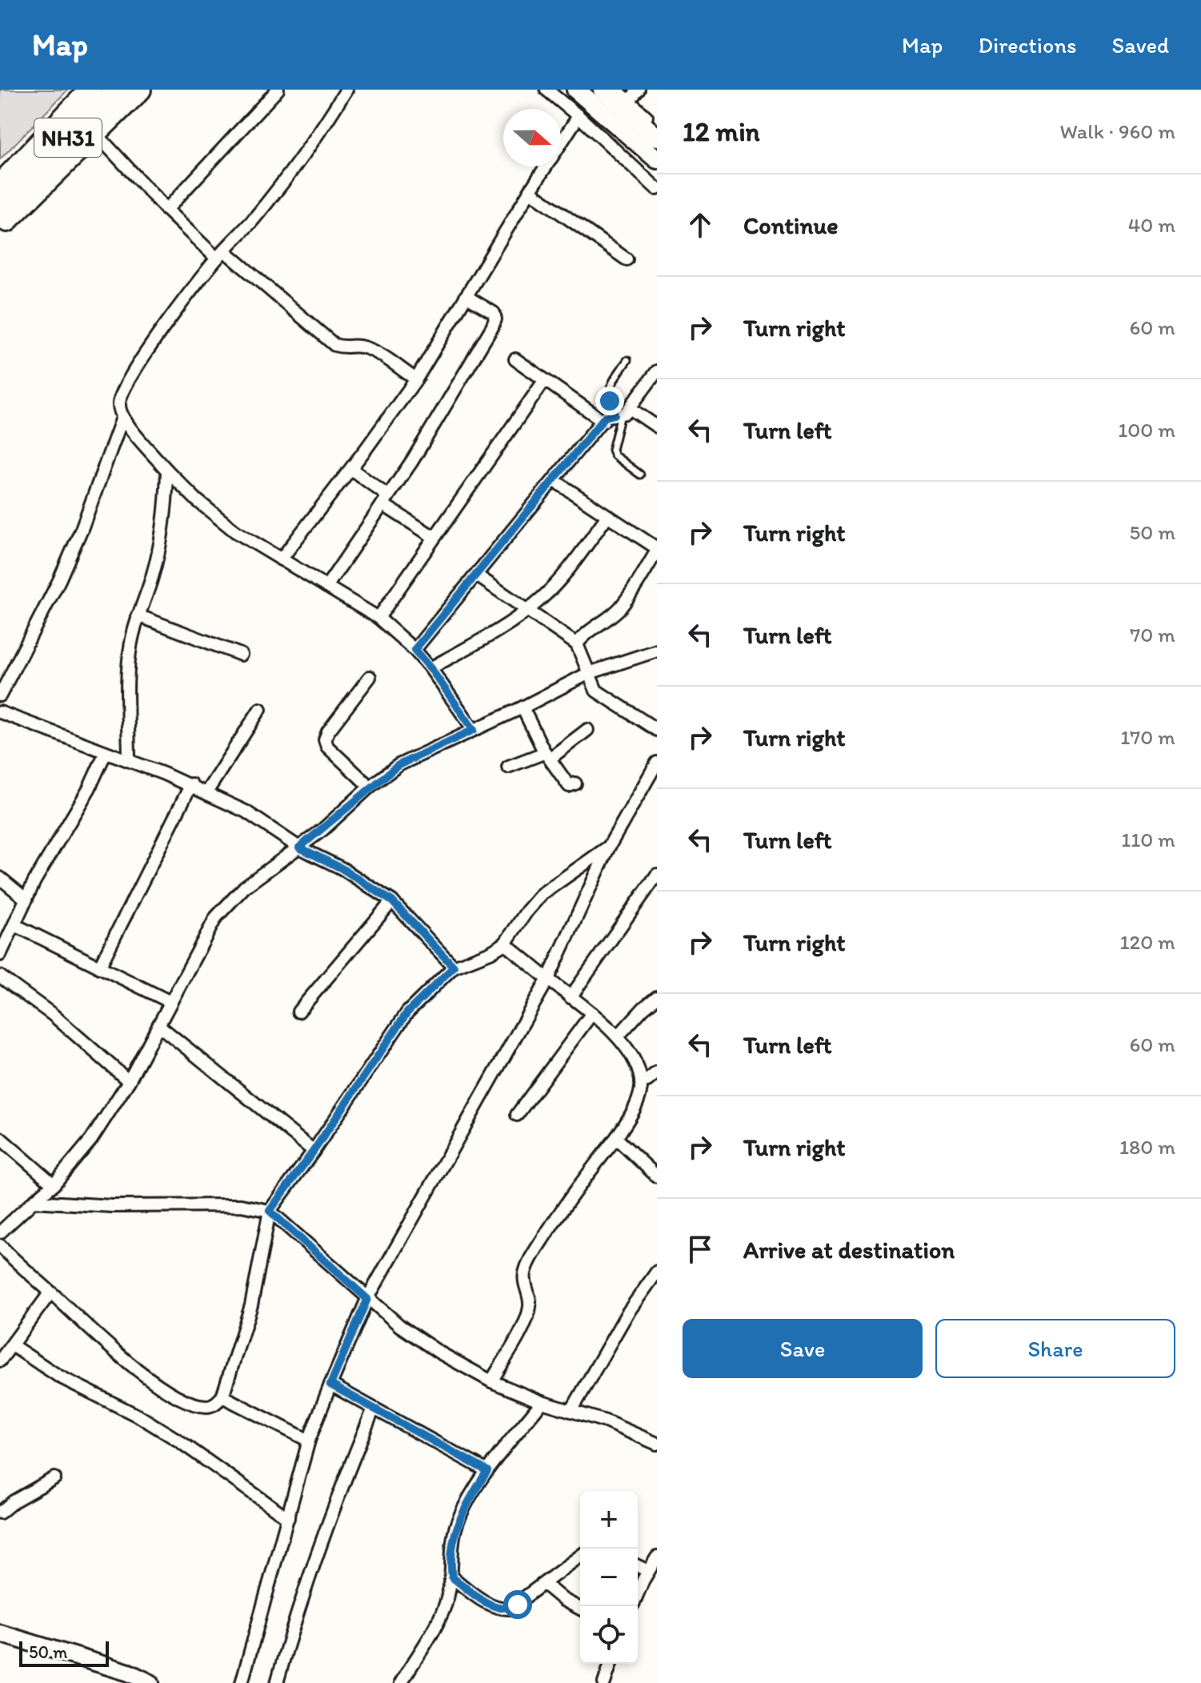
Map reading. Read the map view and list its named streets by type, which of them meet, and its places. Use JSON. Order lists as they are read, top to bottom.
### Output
{
  "streets": {
    "highway": ["NH31"]
  },
  "scale_bar": "50 m",
  "north": "right",
  "page": {
    "header": "Map",
    "nav": ["Map", "Directions", "Saved"],
    "heading": ["12 min", "Walk · 960 m"],
    "list": [
      ["Continue", "40 m"],
      ["Turn right", "60 m"],
      ["Turn left", "100 m"],
      ["Turn right", "50 m"],
      ["Turn left", "70 m"],
      ["Turn right", "170 m"],
      ["Turn left", "110 m"],
      ["Turn right", "120 m"],
      ["Turn left", "60 m"],
      ["Turn right", "180 m"],
      "Arrive at destination"
    ],
    "buttons": ["Save", "Share"],
    "map_buttons": ["+", "−"],
    "scale": "50 m"
  }
}
